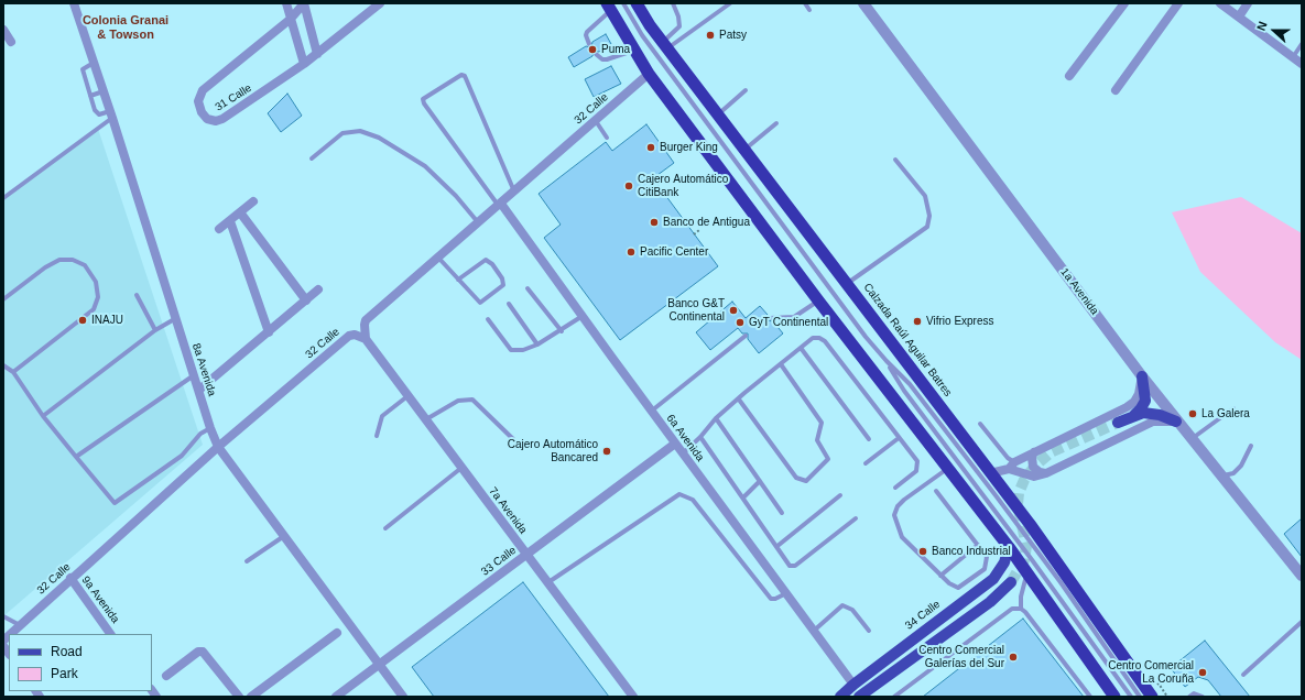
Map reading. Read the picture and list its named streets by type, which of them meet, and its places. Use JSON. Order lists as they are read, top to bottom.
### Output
{
  "streets": {
    "highway": ["Calzada Raúl Aguilar Batres"],
    "main road": ["34 Calle"],
    "street": [
      "31 Calle",
      "32 Calle",
      "1a Avenida",
      "8a Avenida",
      "6a Avenida",
      "7a Avenida",
      "33 Calle",
      "9a Avenida"
    ]
  },
  "crossings": [
    ["32 Calle", "8a Avenida"],
    ["32 Calle", "6a Avenida"],
    ["32 Calle", "7a Avenida"],
    ["32 Calle", "9a Avenida"],
    ["8a Avenida", "33 Calle"],
    ["6a Avenida", "33 Calle"],
    ["6a Avenida", "34 Calle"],
    ["7a Avenida", "33 Calle"]
  ],
  "districts": ["Colonia Granai & Towson"],
  "places": [
    "Patsy",
    "Puma",
    "Burger King",
    "Cajero Automático CitiBank",
    "Banco de Antigua",
    "Pacific Center",
    "Banco G&T Continental",
    "INAJU",
    "Vifrio Express",
    "GyT Continental",
    "La Galera",
    "Cajero Automático Bancared",
    "Banco Industrial",
    "Centro Comercial Galerías del Sur",
    "Centro Comercial La Coruña"
  ],
  "legend": ["Road", "Park"],
  "north": "left"
}
